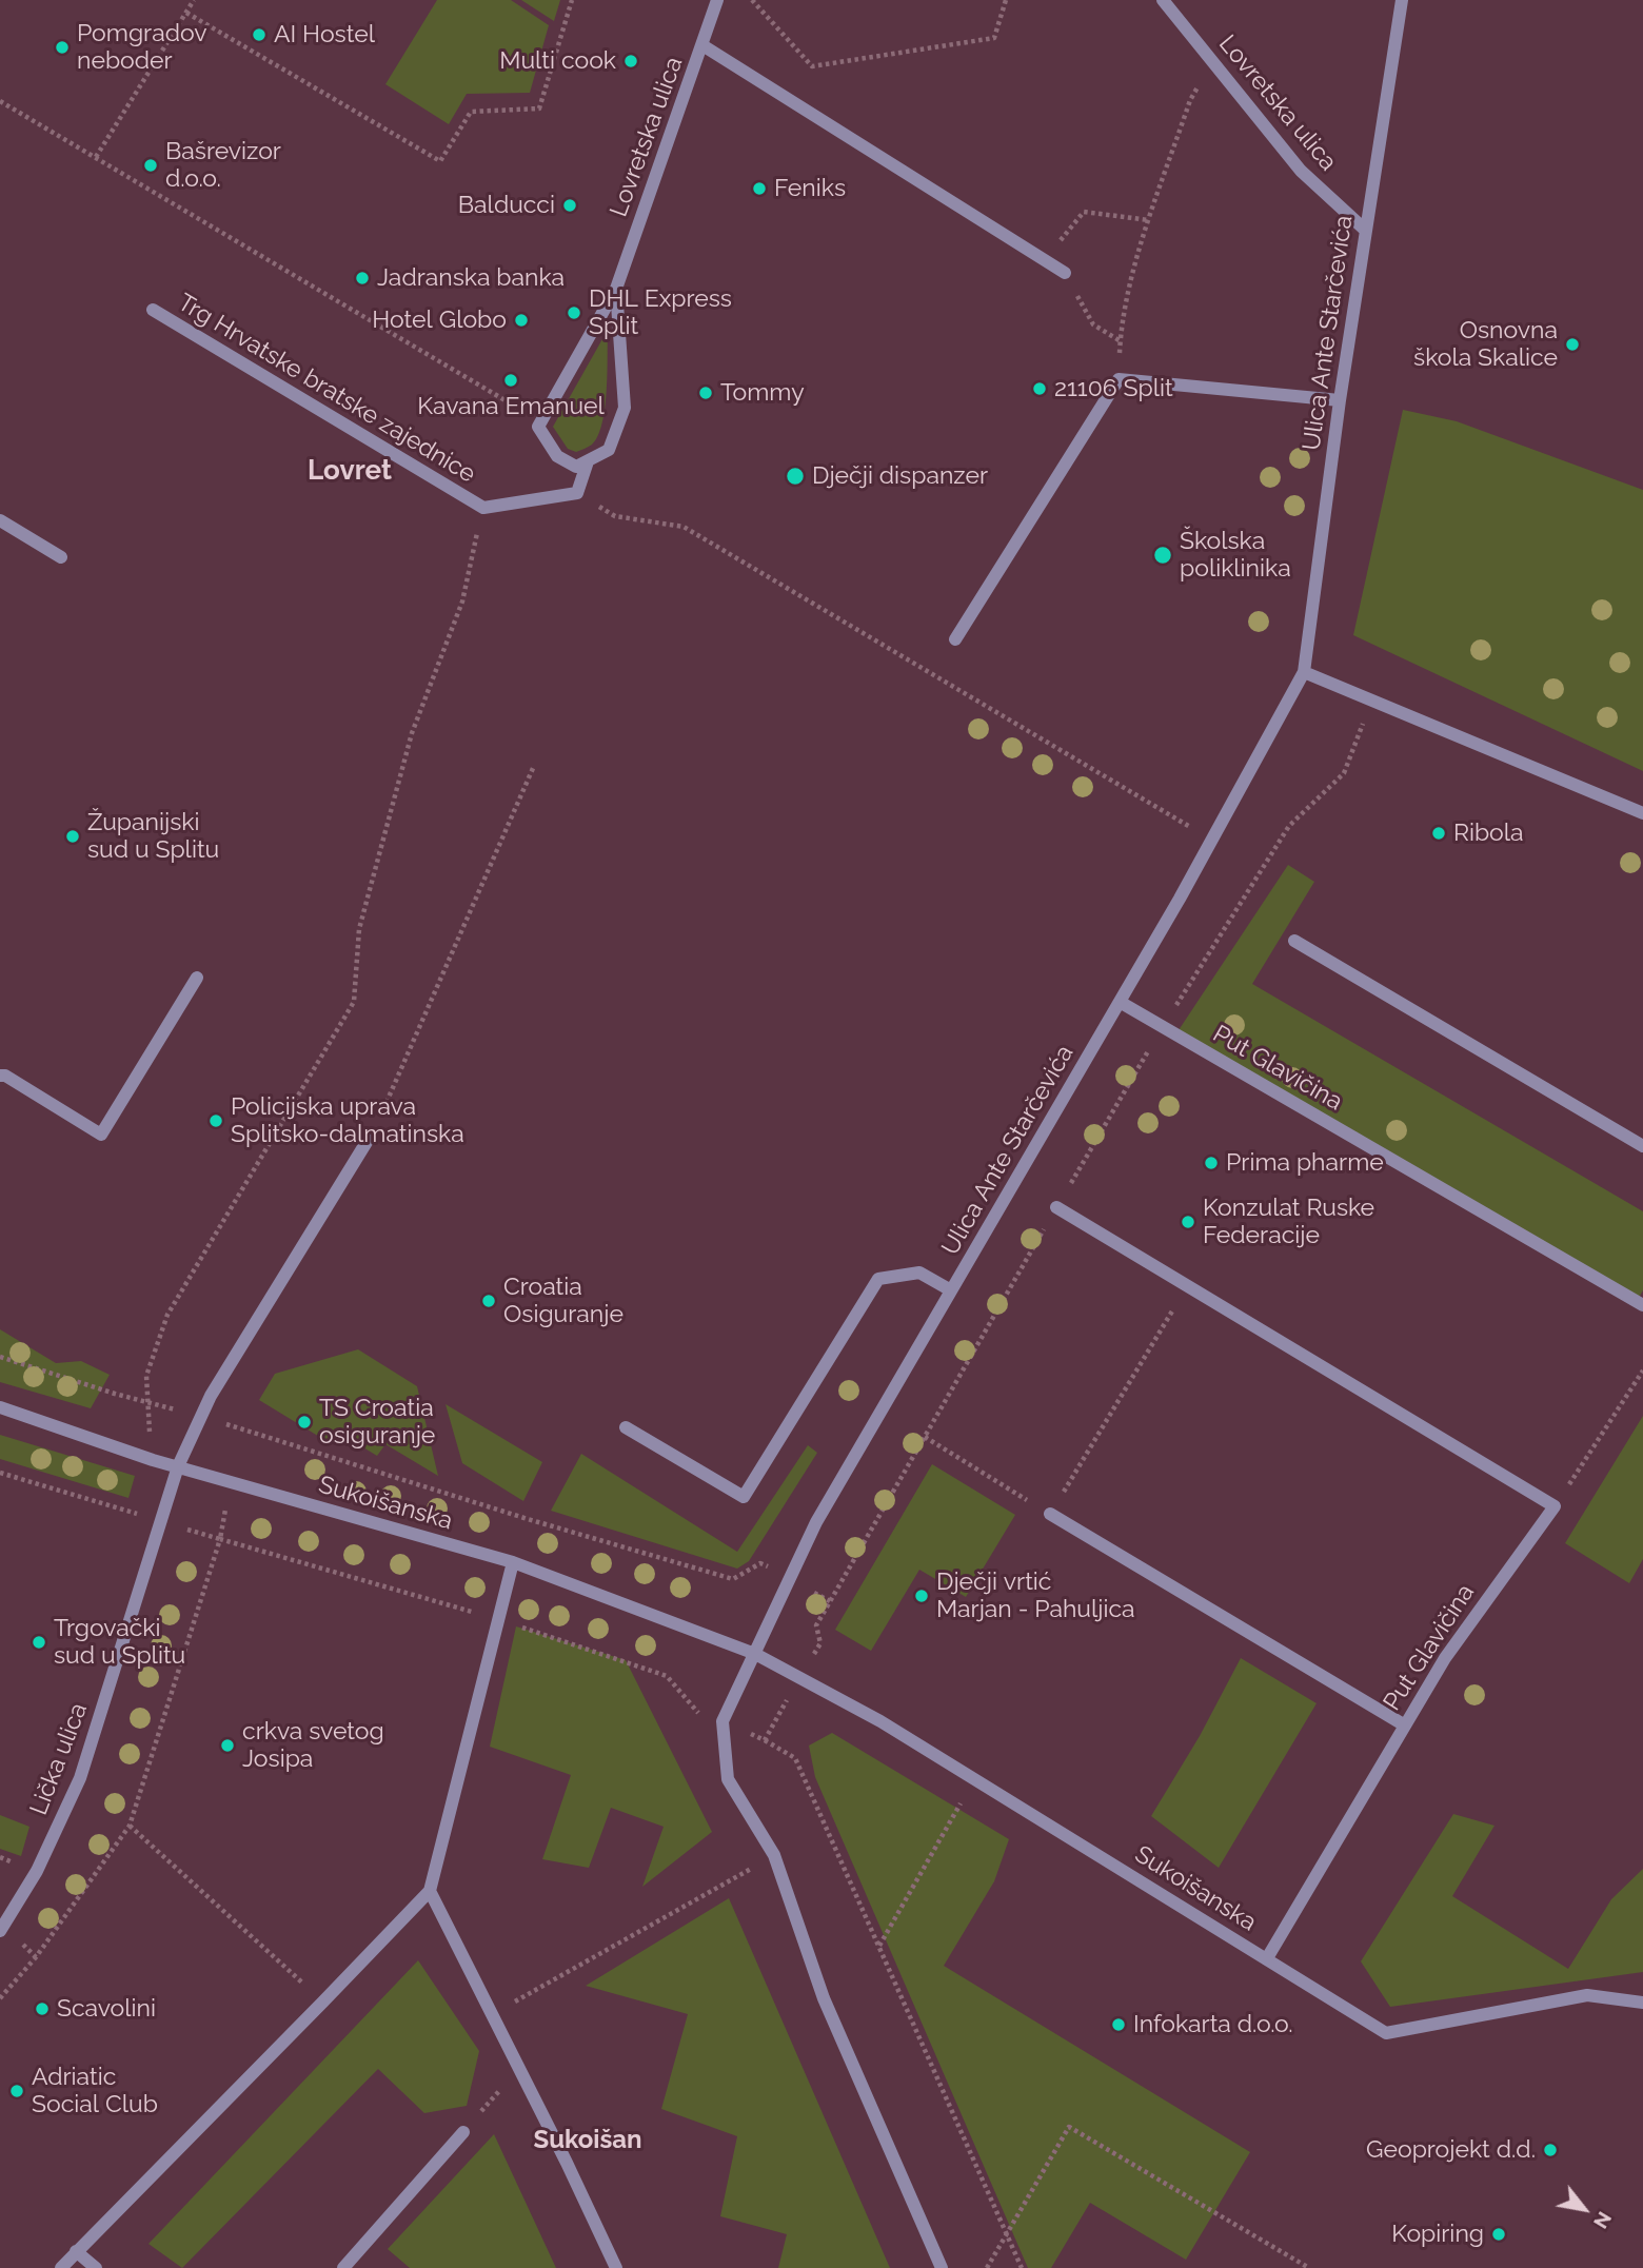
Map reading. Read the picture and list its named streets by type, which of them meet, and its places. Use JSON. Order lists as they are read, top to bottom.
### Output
{
  "streets": {
    "street": [
      "Lovretska ulica",
      "Ulica Ante Starčevića",
      "Trg Hrvatske bratske zajednice",
      "Put Glavičina",
      "Sukoišanska",
      "Lička ulica"
    ]
  },
  "crossings": [
    ["Lovretska ulica", "Ulica Ante Starčevića"],
    ["Lovretska ulica", "Trg Hrvatske bratske zajednice"],
    ["Ulica Ante Starčevića", "Put Glavičina"],
    ["Ulica Ante Starčevića", "Sukoišanska"],
    ["Put Glavičina", "Sukoišanska"],
    ["Sukoišanska", "Lička ulica"]
  ],
  "districts": ["Lovret", "Sukoišan"],
  "places": [
    "AI Hostel",
    "Pomgradov neboder",
    "Multi cook",
    "Bašrevizor d.o.o.",
    "Feniks",
    "Balducci",
    "Jadranska banka",
    "DHL Express Split",
    "Hotel Globo",
    "Osnovna škola Skalice",
    "Kavana Emanuel",
    "21106 Split",
    "Tommy",
    "Dječji dispanzer",
    "Školska poliklinika",
    "Ribola",
    "Županijski sud u Splitu",
    "Policijska uprava Splitsko-dalmatinska",
    "Prima pharme",
    "Konzulat Ruske Federacije",
    "Croatia Osiguranje",
    "TS Croatia osiguranje",
    "Dječji vrtić Marjan - Pahuljica",
    "Trgovački sud u Splitu",
    "crkva svetog Josipa",
    "Scavolini",
    "Infokarta d.o.o.",
    "Adriatic Social Club",
    "Geoprojekt d.d.",
    "Kopiring"
  ],
  "north": "bottom right"
}
